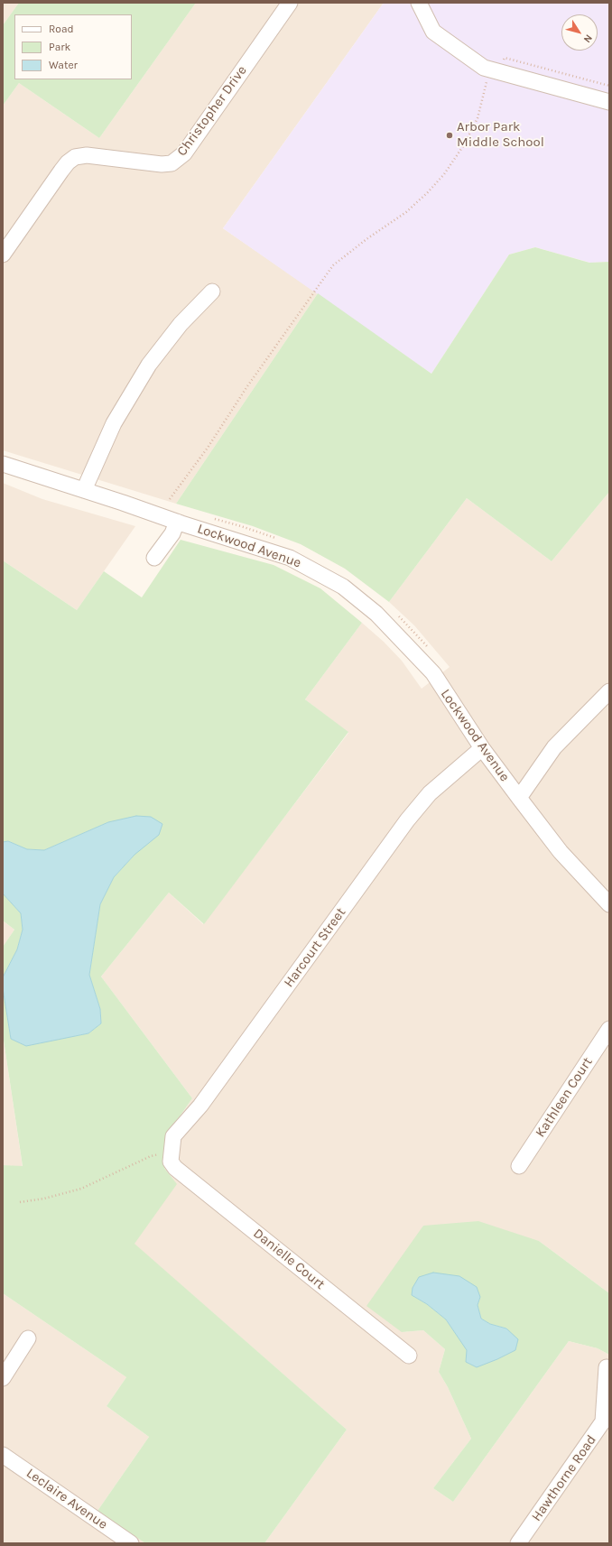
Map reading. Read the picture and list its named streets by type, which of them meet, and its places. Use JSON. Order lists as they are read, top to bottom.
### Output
{
  "streets": {
    "street": [
      "Christopher Drive",
      "Lockwood Avenue",
      "Harcourt Street",
      "Kathleen Court",
      "Danielle Court",
      "Hawthorne Road",
      "Leclaire Avenue"
    ]
  },
  "crossings": [
    ["Lockwood Avenue", "Harcourt Street"],
    ["Harcourt Street", "Danielle Court"]
  ],
  "places": ["Arbor Park Middle School"],
  "legend": ["Road", "Park", "Water"],
  "north": "bottom right"
}
